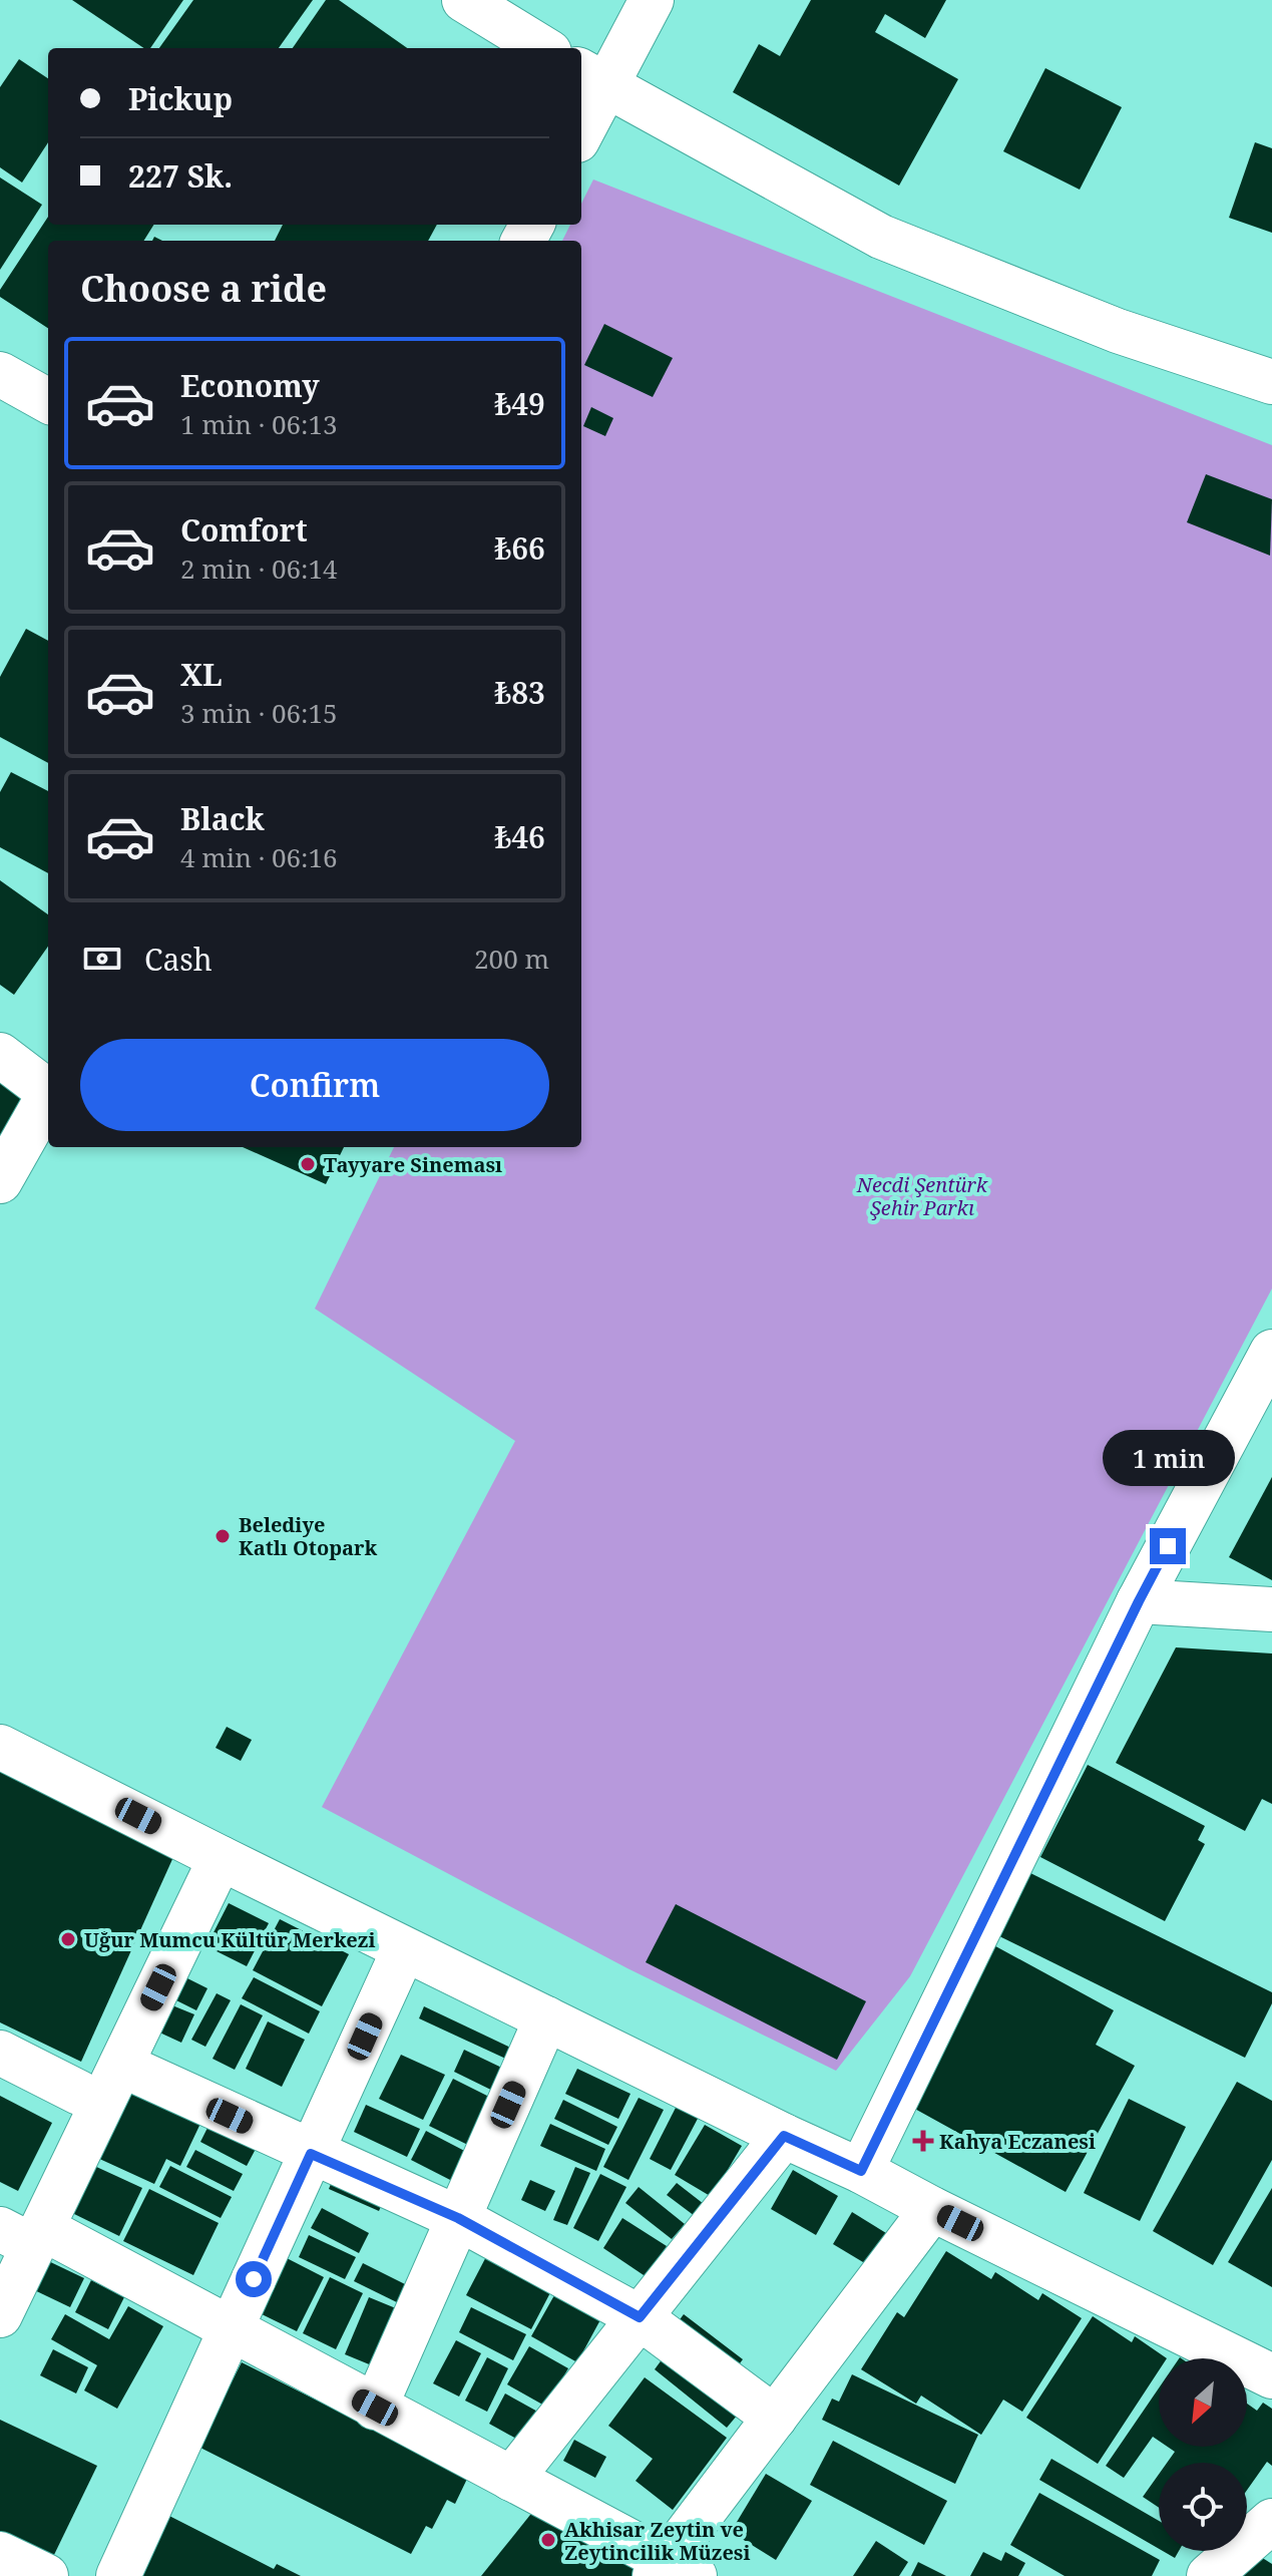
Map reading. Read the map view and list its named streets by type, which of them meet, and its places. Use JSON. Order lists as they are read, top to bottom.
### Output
{
  "parks": ["Necdi Şentürk Şehir Parkı"],
  "places": {
    "other": [
      "Tayyare Sineması",
      "Belediye Katlı Otopark",
      "Uğur Mumcu Kültür Merkezi",
      "Akhisar Zeytin ve Zeytincilik Müzesi"
    ],
    "health": ["Kahya Eczanesi"]
  },
  "north": "bottom left",
  "page": {
    "banner": ["Pickup", "227 Sk."],
    "heading": "Choose a ride",
    "list": [
      {
        "name": "Economy",
        "note": "1 min · 06:13",
        "value": "₺49"
      },
      {
        "name": "Comfort",
        "note": "2 min · 06:14",
        "value": "₺66"
      },
      {
        "name": "XL",
        "note": "3 min · 06:15",
        "value": "₺83"
      },
      {
        "name": "Black",
        "note": "4 min · 06:16",
        "value": "₺46"
      }
    ],
    "pay": ["Cash", "200 m"],
    "buttons": "Confirm",
    "bubble": "1 min"
  }
}
